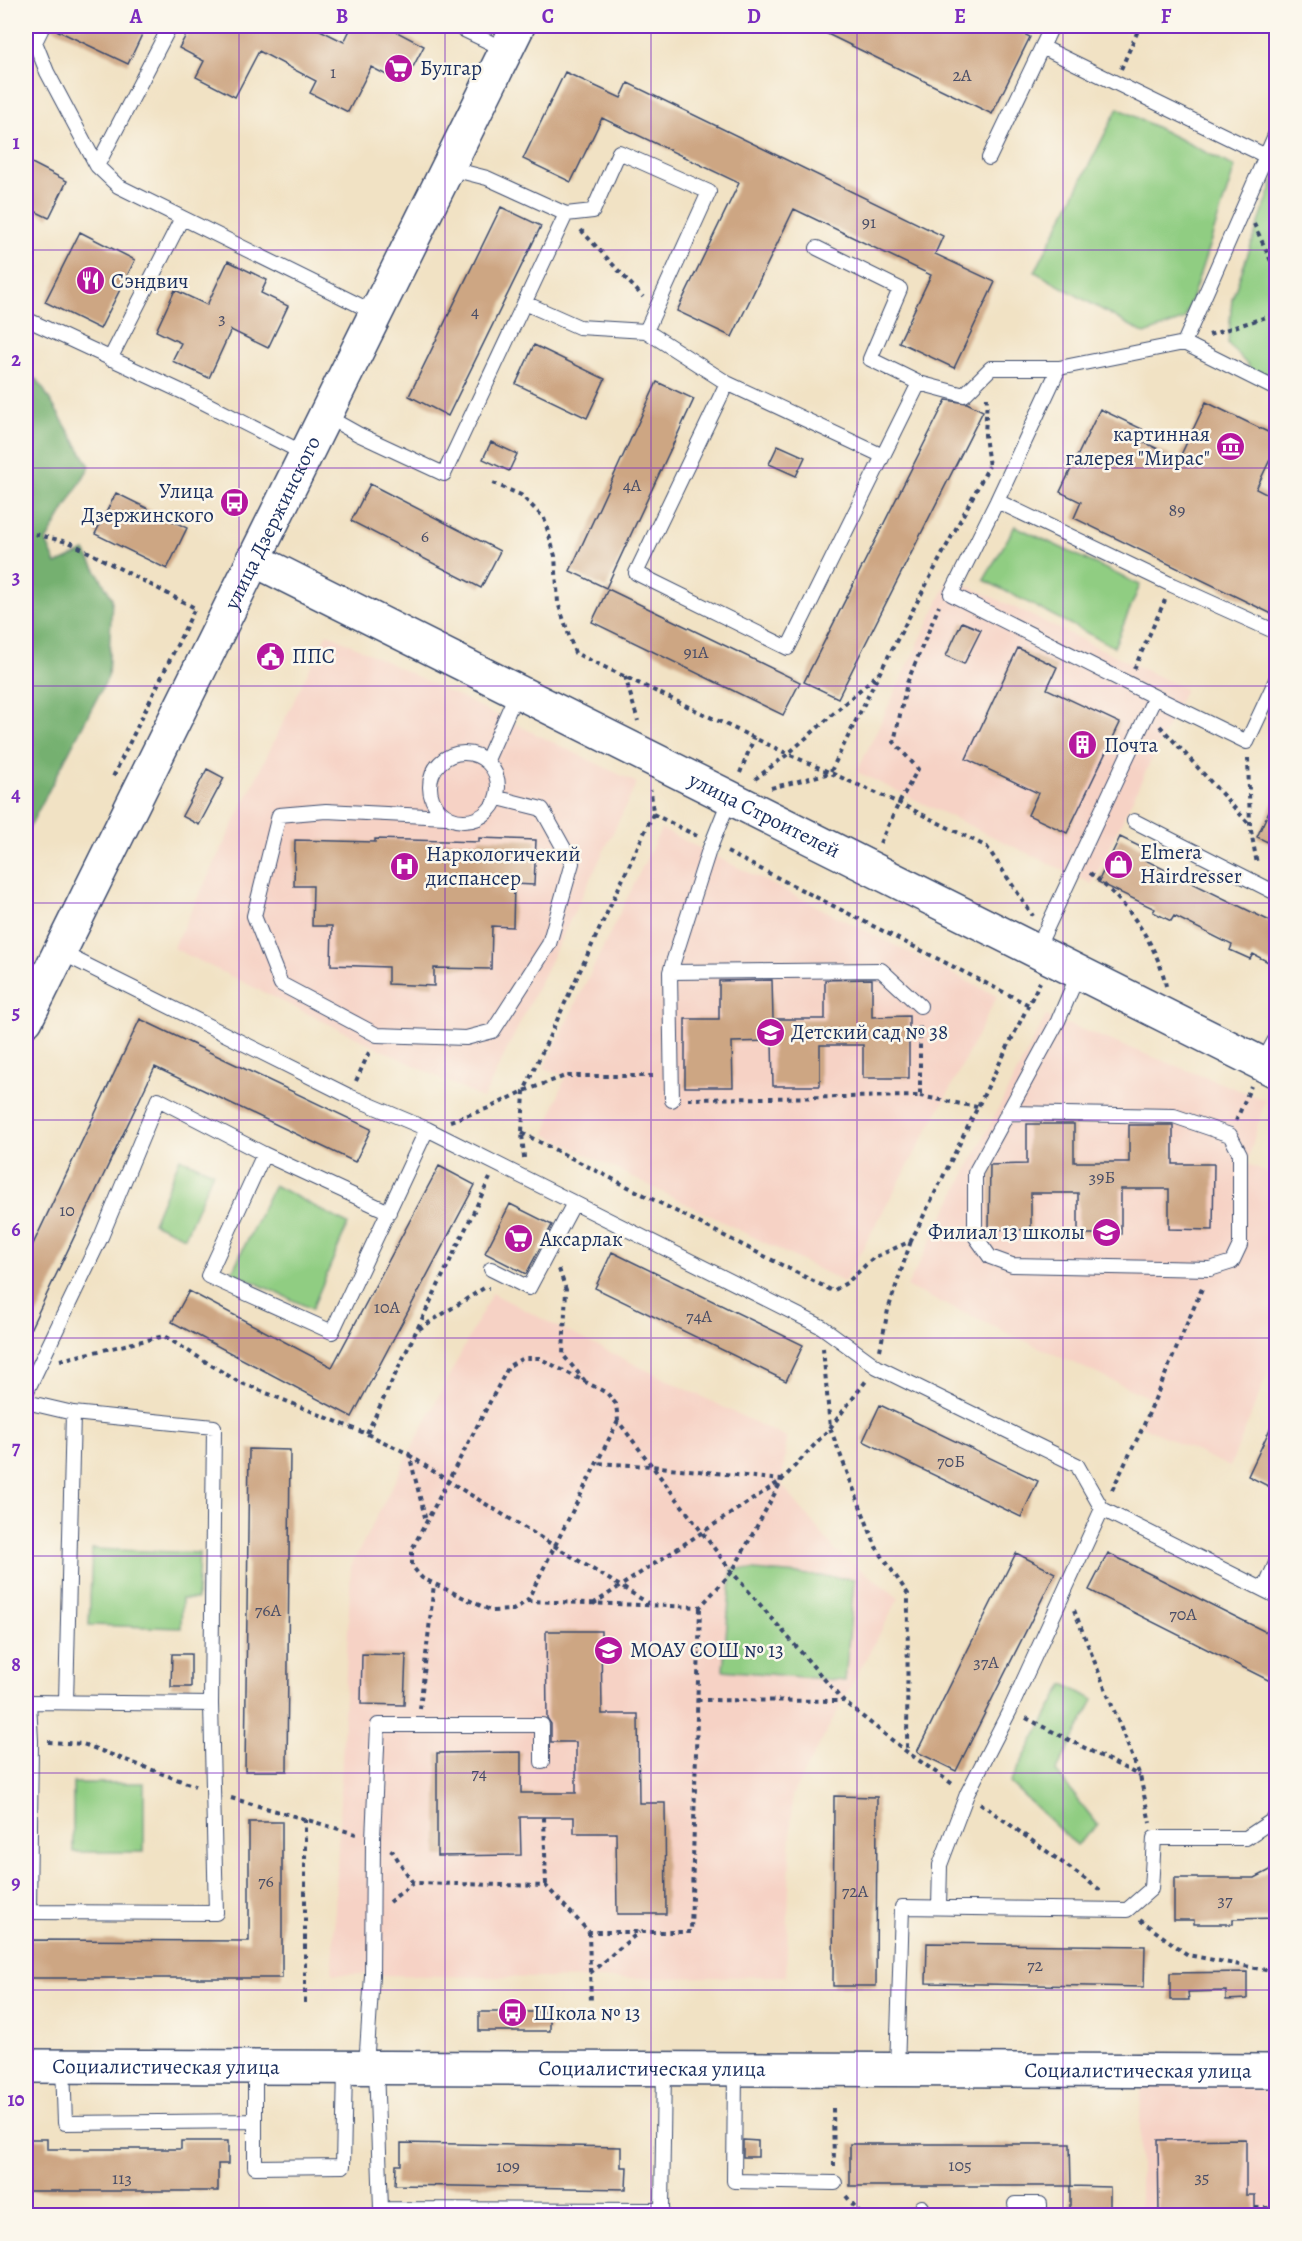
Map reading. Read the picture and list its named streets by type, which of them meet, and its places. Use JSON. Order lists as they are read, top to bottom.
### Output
{
  "streets": {
    "main road": ["улица Дзержинского", "улица Строителей", "Социалистическая улица"]
  },
  "crossings": [
    ["улица Дзержинского", "улица Строителей"]
  ],
  "places": {
    "supermarket": ["Булгар", "Аксарлак"],
    "restaurant": ["Сэндвич"],
    "museum": ["картинная галерея \"Мирас\""],
    "bus stop": ["Улица Дзержинского", "Школа № 13"],
    "public building": ["ППС"],
    "building": ["Почта"],
    "shop": ["Elmera Hairdresser"],
    "hospital": ["Наркологичекий диспансер"],
    "school or university": ["Детский сад № 38", "Филиал 13 школы", "МОАУ СОШ № 13"]
  },
  "house_numbers": [
    "1",
    "2А",
    "91",
    "4",
    "3",
    "4А",
    "89",
    "6",
    "91А",
    "39Б",
    "10",
    "10А",
    "74А",
    "70Б",
    "76А",
    "70А",
    "37А",
    "74",
    "76",
    "72А",
    "37",
    "72",
    "105",
    "109",
    "35",
    "113"
  ],
  "grid": {
    "columns": [
      "A",
      "B",
      "C",
      "D",
      "E",
      "F"
    ],
    "rows": [
      "1",
      "2",
      "3",
      "4",
      "5",
      "6",
      "7",
      "8",
      "9",
      "10"
    ]
  }
}
